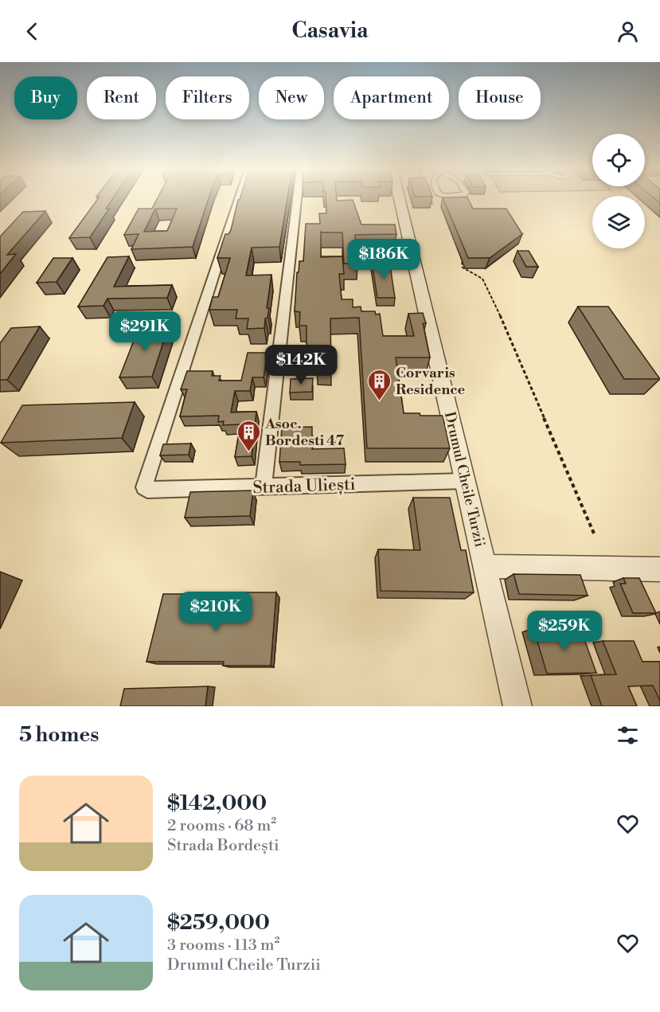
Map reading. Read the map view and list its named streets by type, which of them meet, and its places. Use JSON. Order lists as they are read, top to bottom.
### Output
{
  "streets": {
    "street": ["Drumul Cheile Turzii", "Strada Uliești"]
  },
  "crossings": [
    ["Drumul Cheile Turzii", "Strada Uliești"]
  ],
  "places": {
    "building": ["Corvaris Residence", "Asoc. Bordesti 47"]
  },
  "page": {
    "header": "Casavia",
    "chip": [
      "Buy",
      "Rent",
      "Filters",
      "New",
      "Apartment",
      "House"
    ],
    "price": [
      "$186K",
      "$291K",
      "$142K",
      "$210K",
      "$259K"
    ],
    "heading": "5 homes",
    "list": [
      {
        "name": "$142,000",
        "note": "2 rooms · 68 m² · Strada Bordești"
      },
      {
        "name": "$259,000",
        "note": "3 rooms · 113 m² · Drumul Cheile Turzii"
      }
    ]
  }
}
